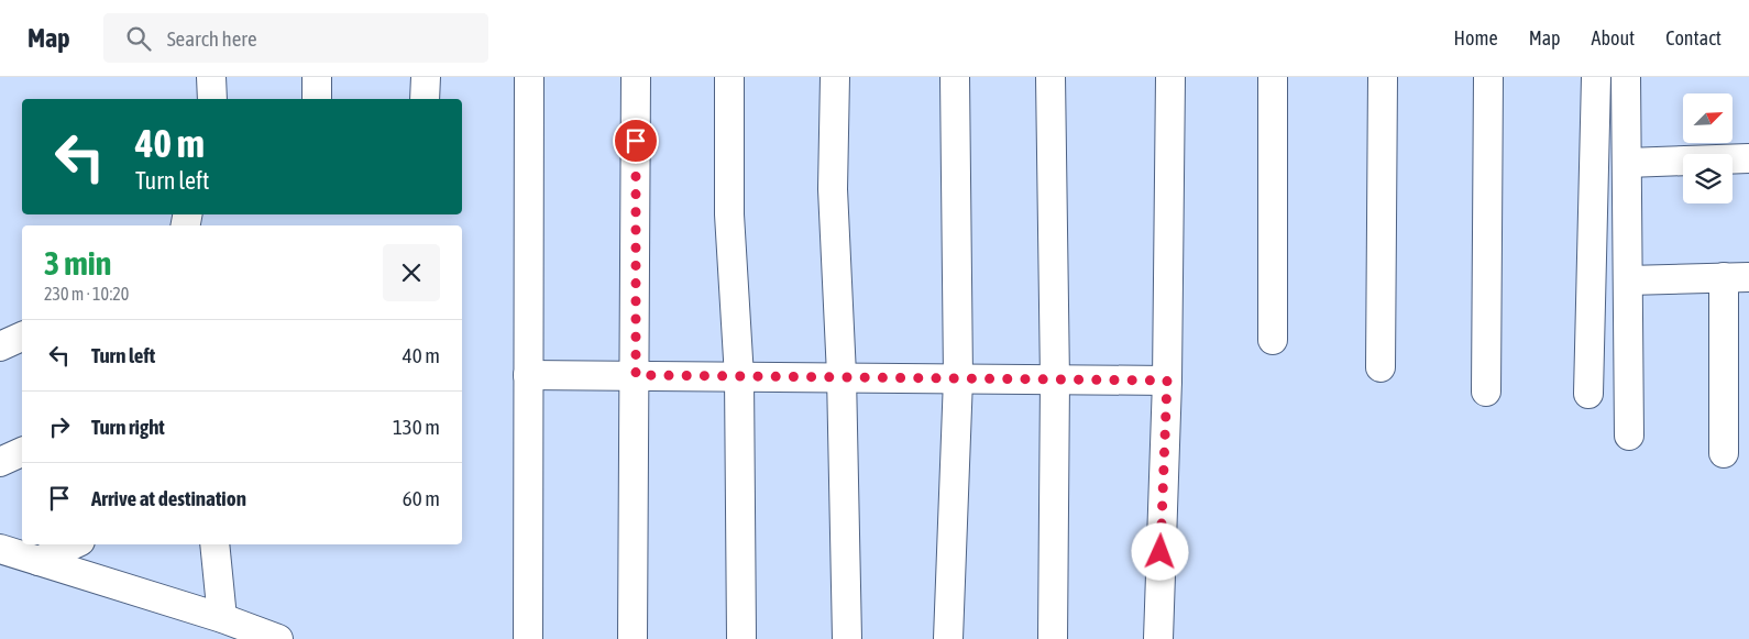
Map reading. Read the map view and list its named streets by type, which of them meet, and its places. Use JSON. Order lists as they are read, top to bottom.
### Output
{
  "north": "top right",
  "page": {
    "header": "Map",
    "search": "Search here",
    "nav": [
      "Home",
      "Map",
      "About",
      "Contact"
    ],
    "turn": ["40 m", "Turn left"],
    "heading": ["3 min", "230 m · 10:20"],
    "list": [
      {
        "name": "Turn left",
        "value": "40 m"
      },
      {
        "name": "Turn right",
        "value": "130 m"
      },
      {
        "name": "Arrive at destination",
        "value": "60 m"
      }
    ]
  }
}
